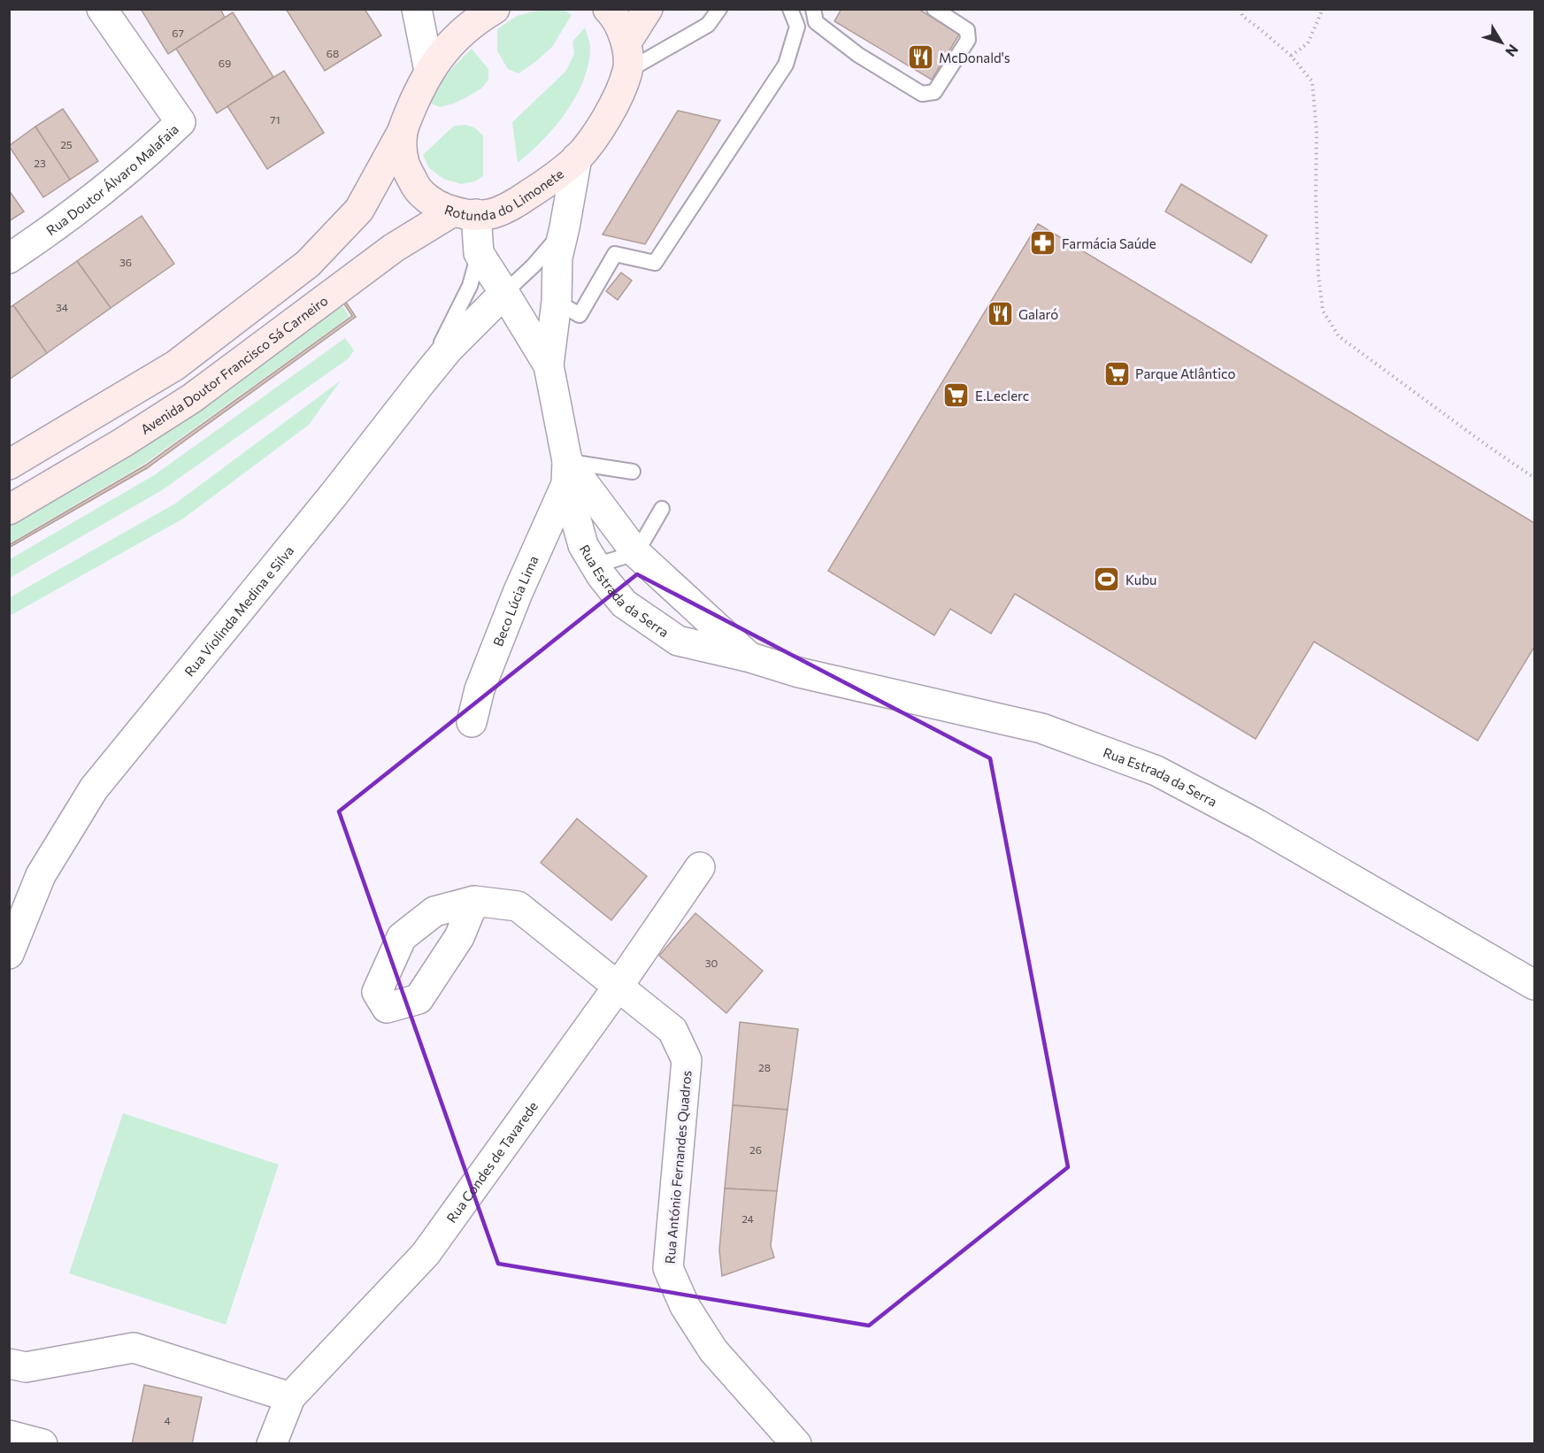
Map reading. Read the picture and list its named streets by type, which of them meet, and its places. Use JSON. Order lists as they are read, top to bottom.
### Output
{
  "streets": {
    "main road": ["Rotunda do Limonete", "Avenida Doutor Francisco Sá Carneiro"],
    "street": [
      "Rua Doutor Álvaro Malafaia",
      "Rua Estrada da Serra",
      "Beco Lúcia Lima",
      "Rua Violinda Medina e Silva",
      "Rua Condes de Tavarede",
      "Rua António Fernandes Quadros"
    ]
  },
  "crossings": [
    ["Rotunda do Limonete", "Avenida Doutor Francisco Sá Carneiro"],
    ["Rua Estrada da Serra", "Beco Lúcia Lima"],
    ["Rua Condes de Tavarede", "Rua António Fernandes Quadros"]
  ],
  "places": {
    "restaurant": ["McDonald's", "Galaró"],
    "pharmacy": ["Farmácia Saúde"],
    "supermarket": ["Parque Atlântico", "E.Leclerc"],
    "sports": ["Kubu"]
  },
  "house_numbers": [
    "67",
    "68",
    "69",
    "71",
    "25",
    "23",
    "36",
    "34",
    "30",
    "28",
    "26",
    "24",
    "4"
  ],
  "north": "bottom right"
}
